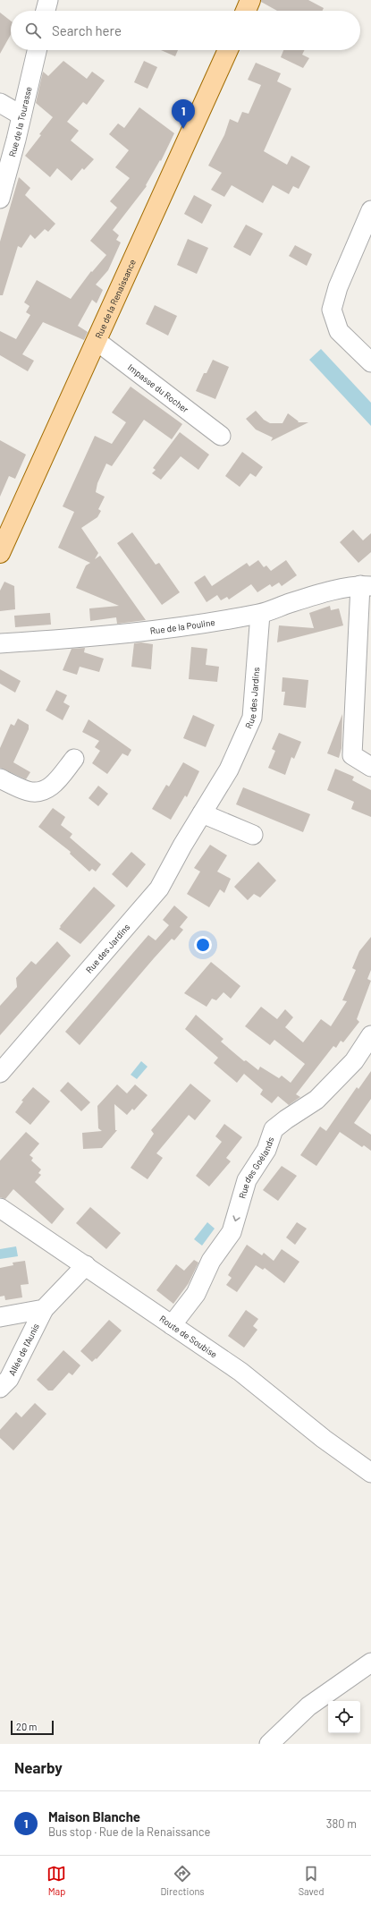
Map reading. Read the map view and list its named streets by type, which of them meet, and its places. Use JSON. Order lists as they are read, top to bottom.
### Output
{
  "streets": {
    "main road": ["Rue de la Renaissance"],
    "street": [
      "Rue de la Tourasse",
      "Impasse du Rocher",
      "Rue de la Pouline",
      "Rue des Jardins",
      "Rue des Goélands",
      "Route de Soubise",
      "Allée de l'Aunis"
    ]
  },
  "crossings": [
    ["Rue de la Renaissance", "Impasse du Rocher"],
    ["Rue de la Pouline", "Rue des Jardins"],
    ["Rue des Goélands", "Route de Soubise"],
    ["Route de Soubise", "Allée de l'Aunis"]
  ],
  "one_way": ["Rue des Goélands"],
  "scale_bar": "20 m",
  "page": {
    "search": "Search here",
    "pins": "1",
    "scale": "20 m",
    "heading": "Nearby",
    "list": [
      {
        "mark": "1",
        "name": "Maison Blanche",
        "note": "Bus stop · Rue de la Renaissance",
        "value": "380 m"
      }
    ],
    "nav": ["Map", "Directions", "Saved"]
  }
}
